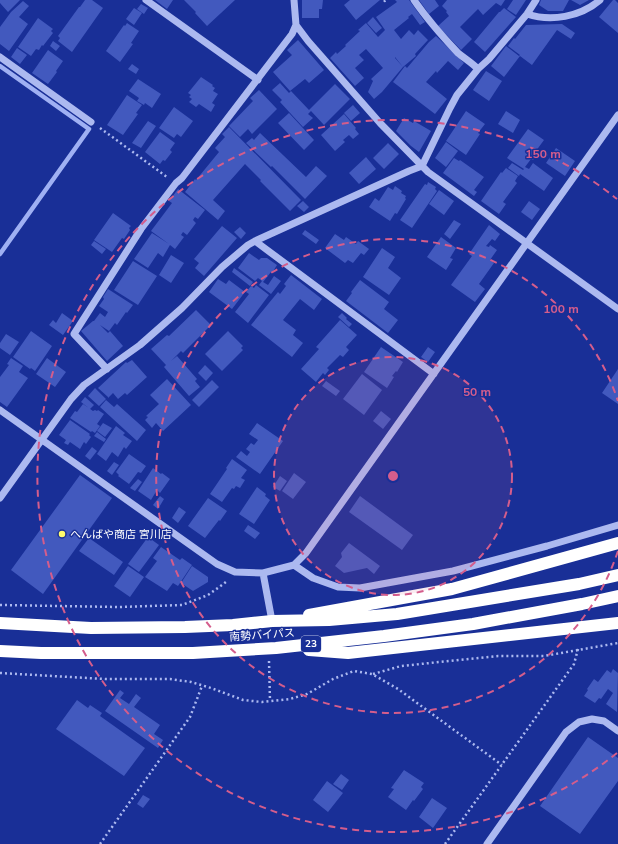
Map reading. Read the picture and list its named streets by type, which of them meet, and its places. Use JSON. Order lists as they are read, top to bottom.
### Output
{
  "streets": {
    "highway": ["南勢バイパス", "23"]
  },
  "places": ["へんばや商店 宮川店"],
  "rings": ["150 m", "100 m", "50 m"]
}
